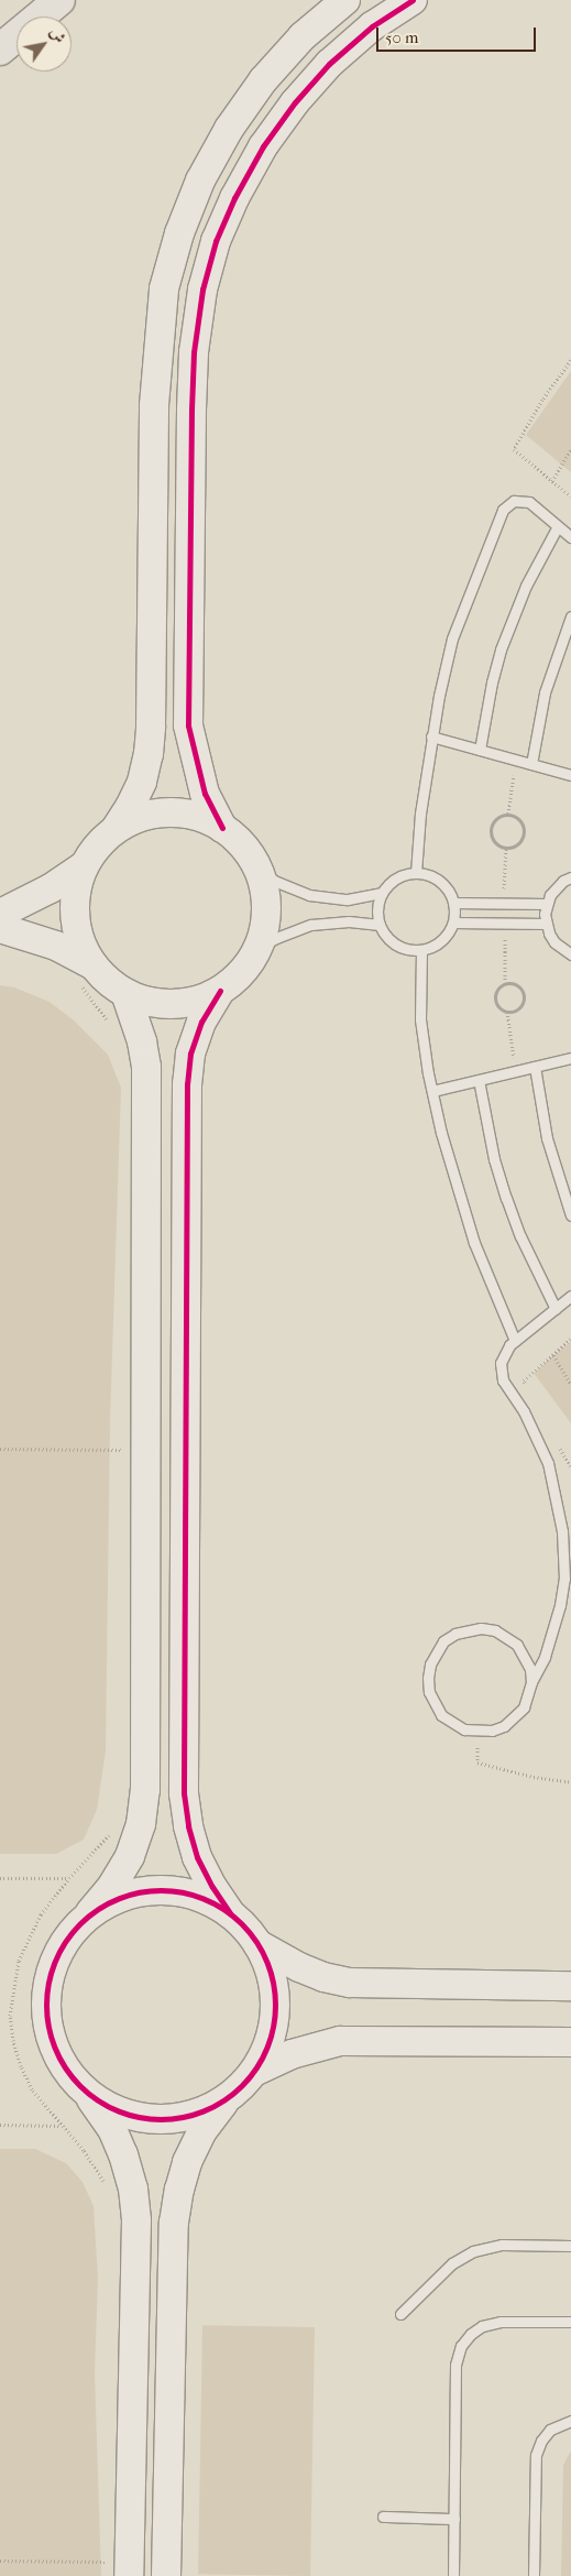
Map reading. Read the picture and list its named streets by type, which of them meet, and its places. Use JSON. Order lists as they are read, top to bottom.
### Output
{
  "scale_bar": "50 m",
  "north": "top right"
}
